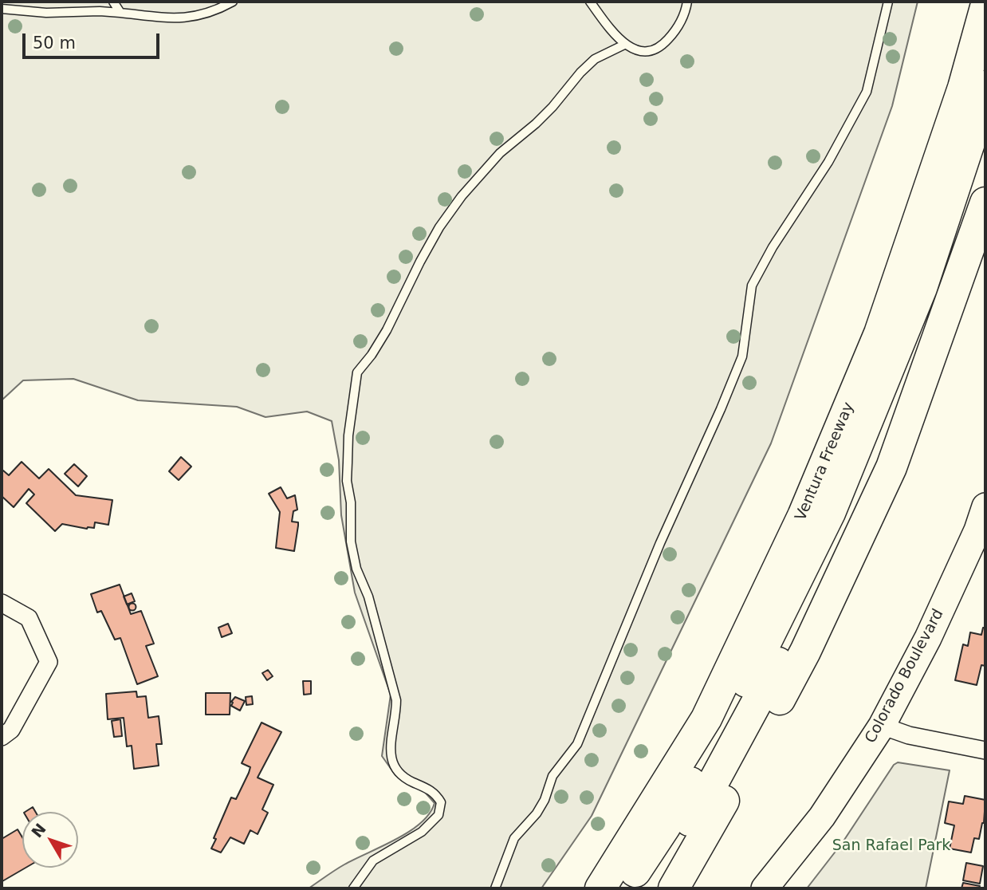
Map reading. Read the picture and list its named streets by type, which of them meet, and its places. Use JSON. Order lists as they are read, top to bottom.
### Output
{
  "streets": {
    "highway": ["Ventura Freeway"],
    "main road": ["Colorado Boulevard"]
  },
  "parks": ["San Rafael Park"],
  "scale_bar": "50 m",
  "north": "top left"
}
